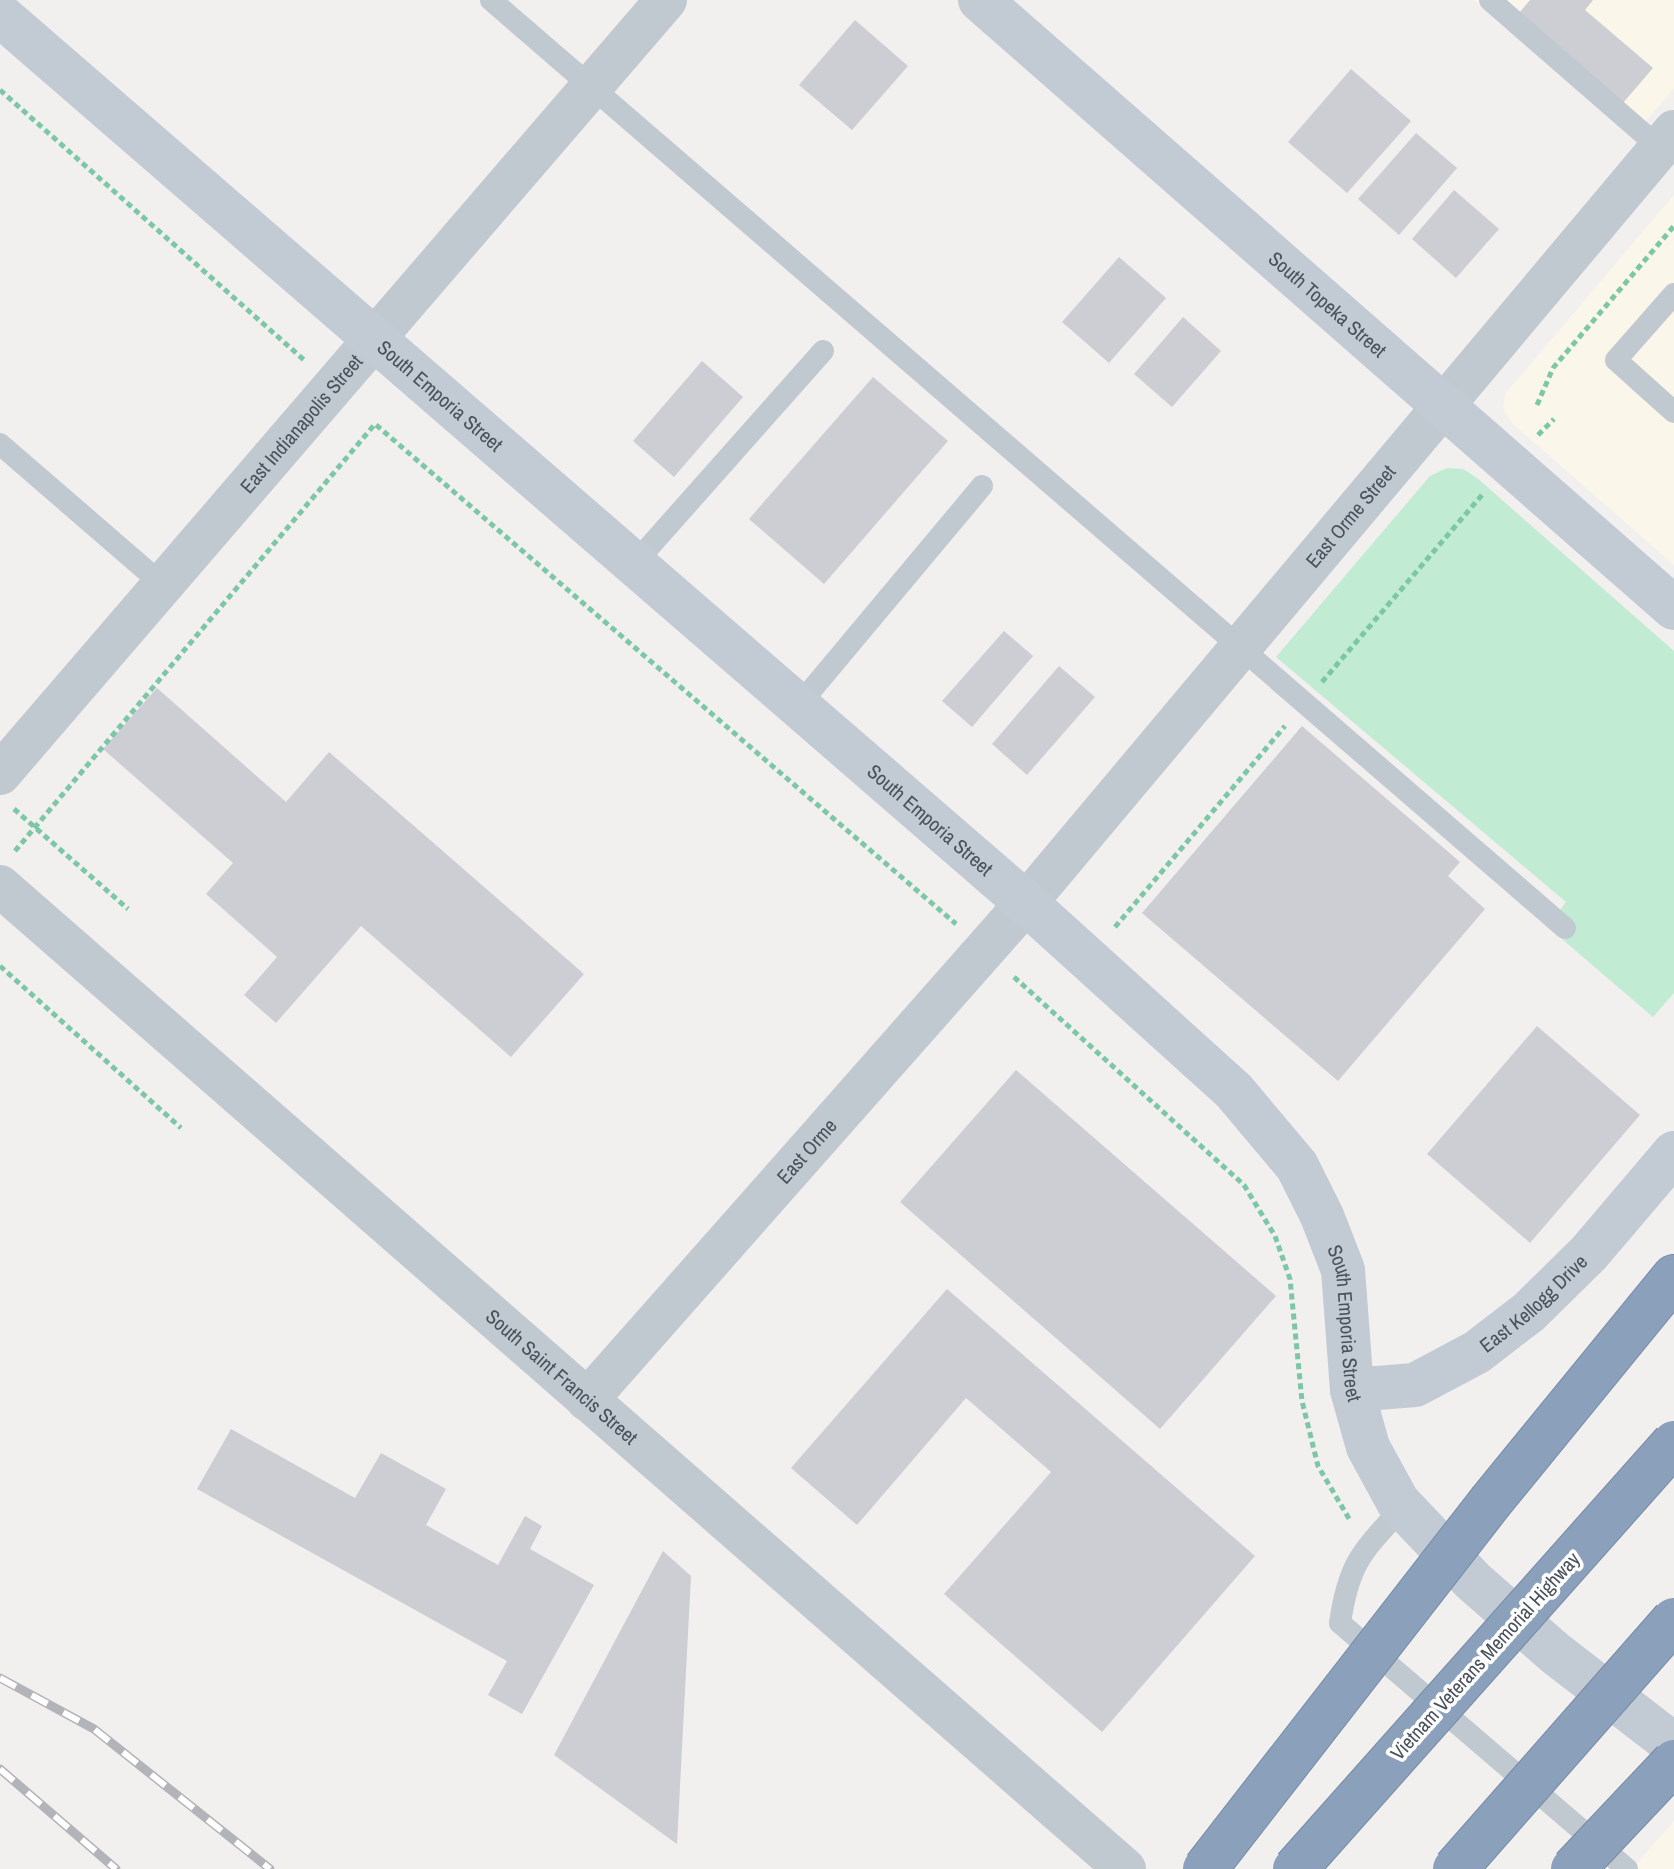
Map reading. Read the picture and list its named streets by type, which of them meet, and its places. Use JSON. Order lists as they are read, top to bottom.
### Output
{
  "streets": {
    "highway": ["Vietnam Veterans Memorial Highway"],
    "street": [
      "South Topeka Street",
      "South Emporia Street",
      "East Indianapolis Street",
      "East Orme Street",
      "East Orme",
      "East Kellogg Drive",
      "South Saint Francis Street"
    ]
  },
  "crossings": [
    ["South Topeka Street", "East Orme Street"],
    ["South Emporia Street", "East Indianapolis Street"],
    ["South Emporia Street", "East Orme Street"],
    ["South Emporia Street", "East Orme"],
    ["South Emporia Street", "East Kellogg Drive"],
    ["East Orme Street", "East Orme"],
    ["East Orme", "South Saint Francis Street"]
  ]
}
